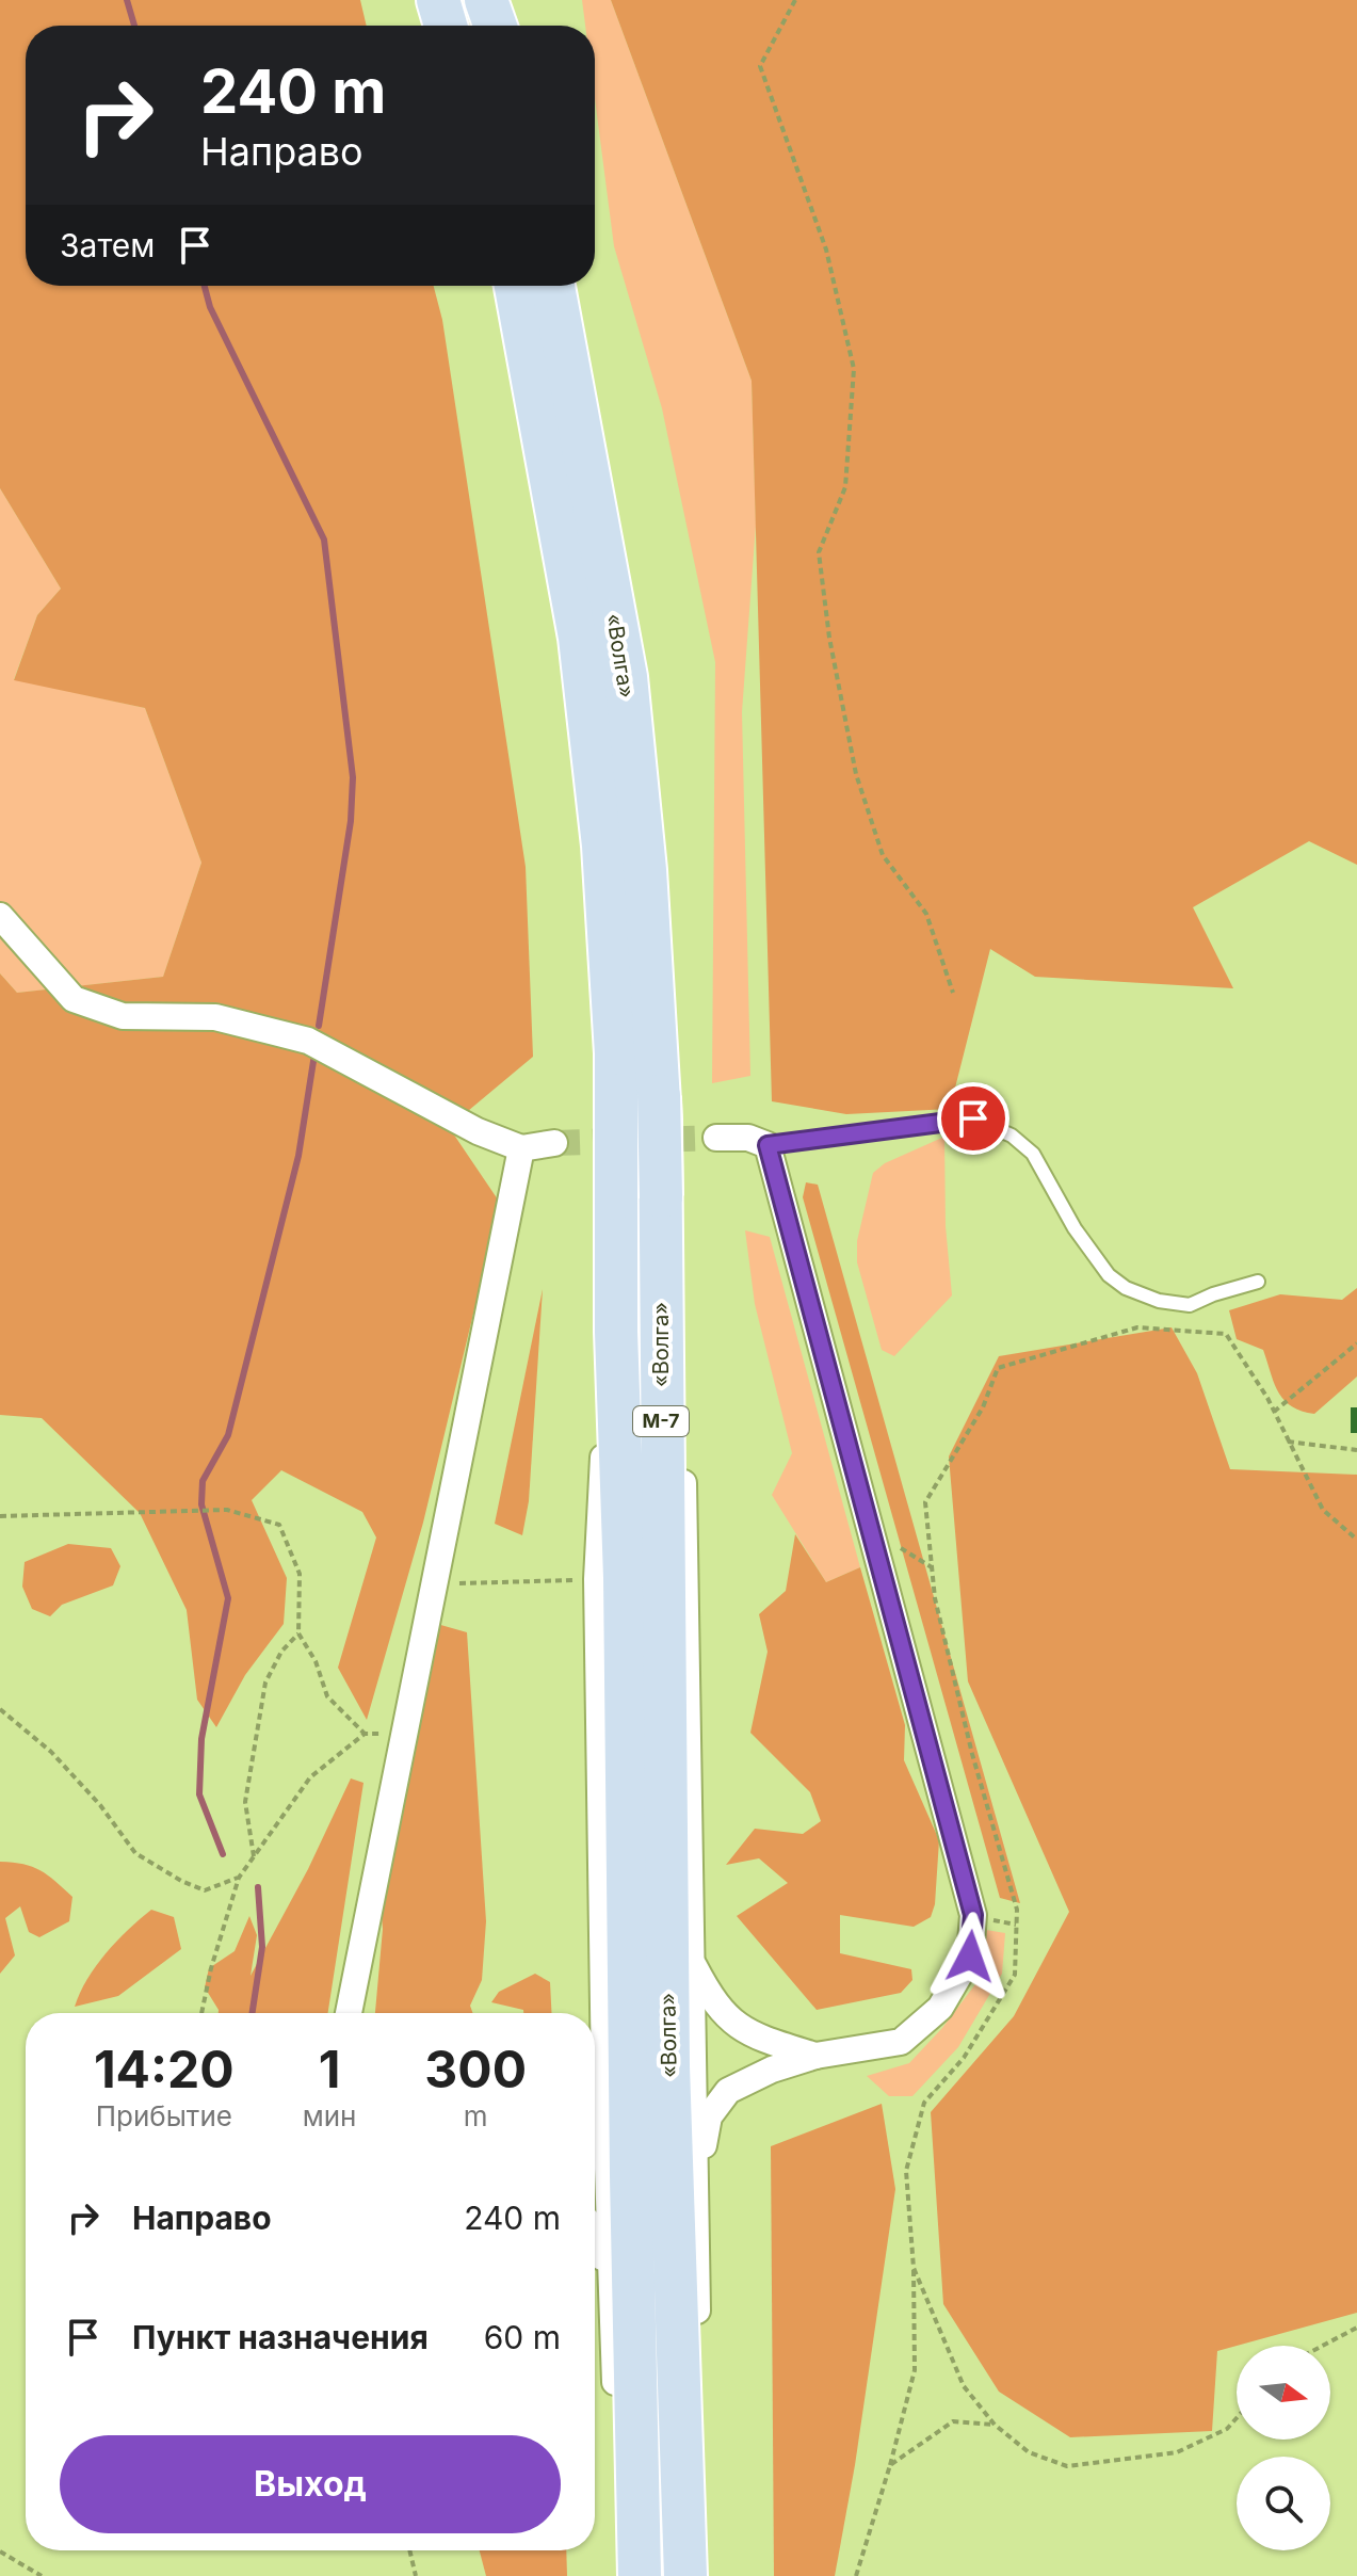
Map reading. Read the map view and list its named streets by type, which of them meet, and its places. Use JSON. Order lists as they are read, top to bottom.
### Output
{
  "streets": {
    "highway": ["«Волга»", "М-7"]
  },
  "north": "right",
  "page": {
    "turn": ["240 m", "Направо"],
    "then": "Затем",
    "eta": [
      "14:20",
      "Прибытие",
      "1",
      "мин",
      "300",
      "m"
    ],
    "list": [
      {
        "name": "Направо",
        "value": "240 m"
      },
      {
        "name": "Пункт назначения",
        "value": "60 m"
      }
    ],
    "buttons": "Выход"
  }
}
